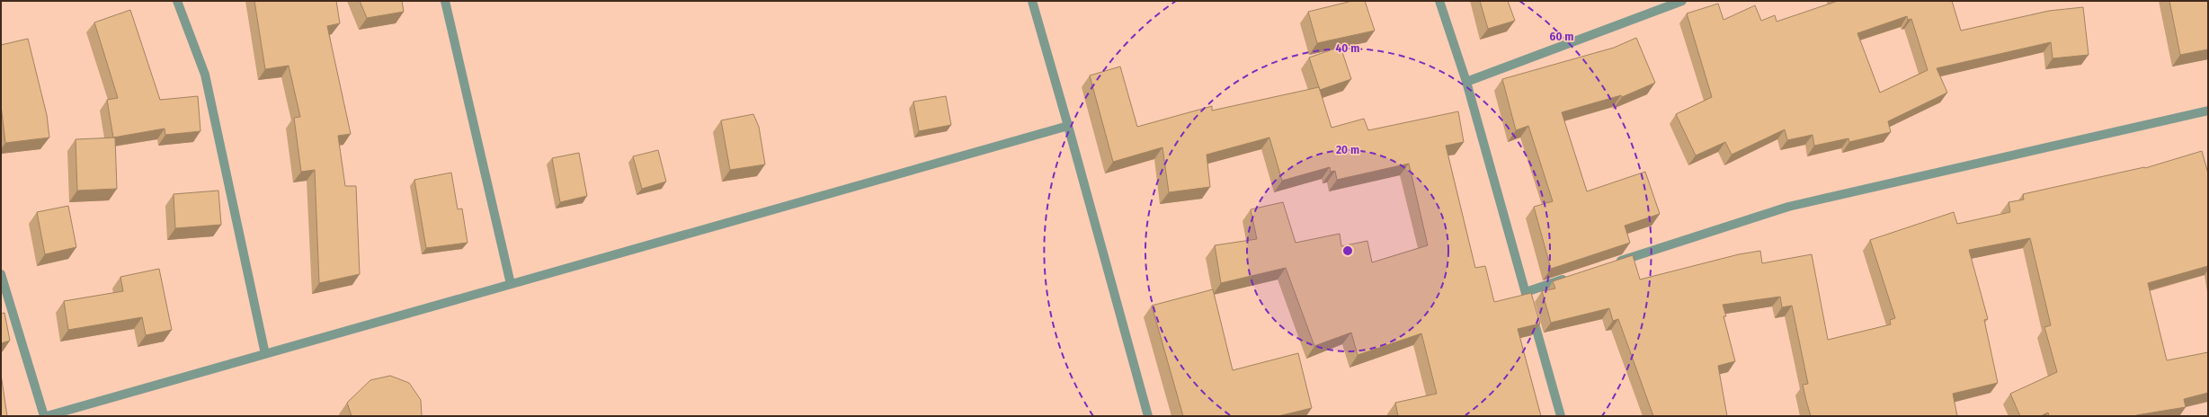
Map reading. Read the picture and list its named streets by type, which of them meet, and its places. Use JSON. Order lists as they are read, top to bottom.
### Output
{
  "rings": ["60 m", "40 m", "20 m"]
}
